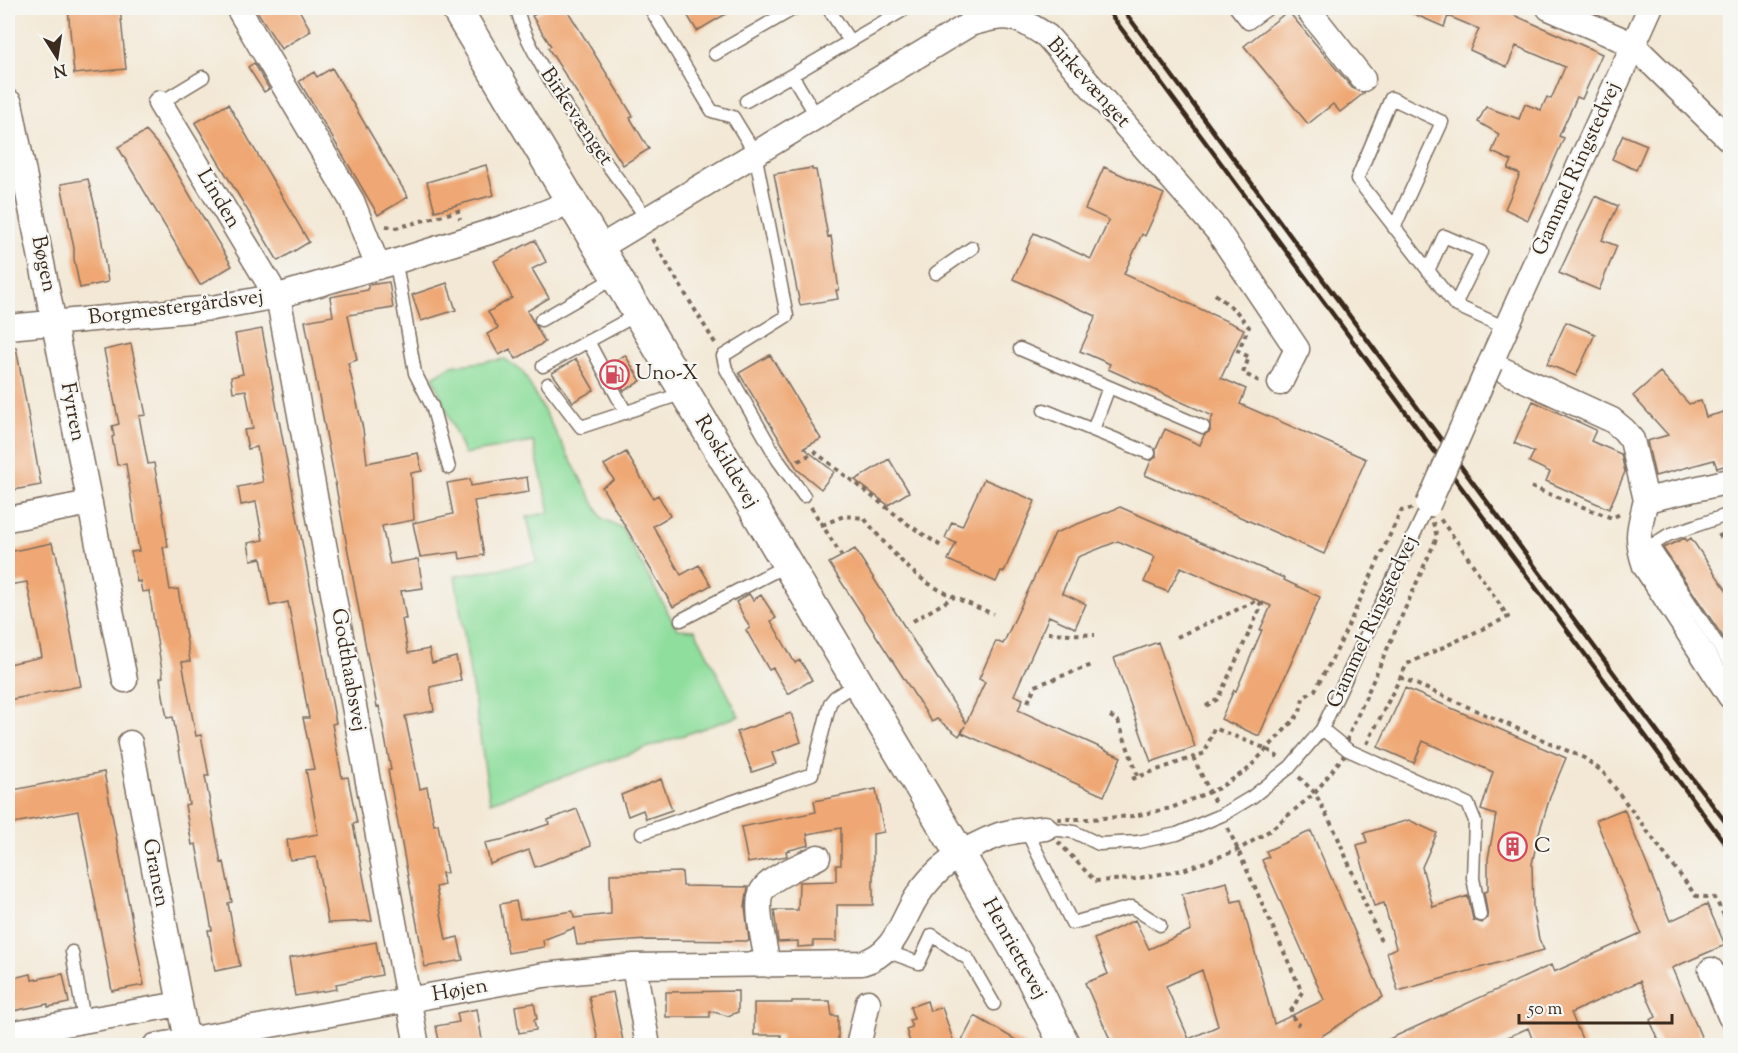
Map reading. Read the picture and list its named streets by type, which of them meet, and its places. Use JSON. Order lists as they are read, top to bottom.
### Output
{
  "streets": {
    "street": [
      "Birkevænget",
      "Gammel Ringstedvej",
      "Linden",
      "Bøgen",
      "Borgmestergårdsvej",
      "Fyrren",
      "Roskildevej",
      "Godthaabsvej",
      "Granen",
      "Henriettevej",
      "Højen"
    ]
  },
  "crossings": [
    ["Birkevænget", "Roskildevej"],
    ["Linden", "Borgmestergårdsvej"],
    ["Linden", "Godthaabsvej"],
    ["Bøgen", "Borgmestergårdsvej"],
    ["Bøgen", "Fyrren"],
    ["Borgmestergårdsvej", "Fyrren"],
    ["Borgmestergårdsvej", "Roskildevej"],
    ["Borgmestergårdsvej", "Godthaabsvej"],
    ["Roskildevej", "Henriettevej"],
    ["Godthaabsvej", "Højen"],
    ["Granen", "Højen"]
  ],
  "places": {
    "fuel station": ["Uno-X"],
    "building": ["C"]
  },
  "scale_bar": "50 m",
  "north": "bottom"
}
